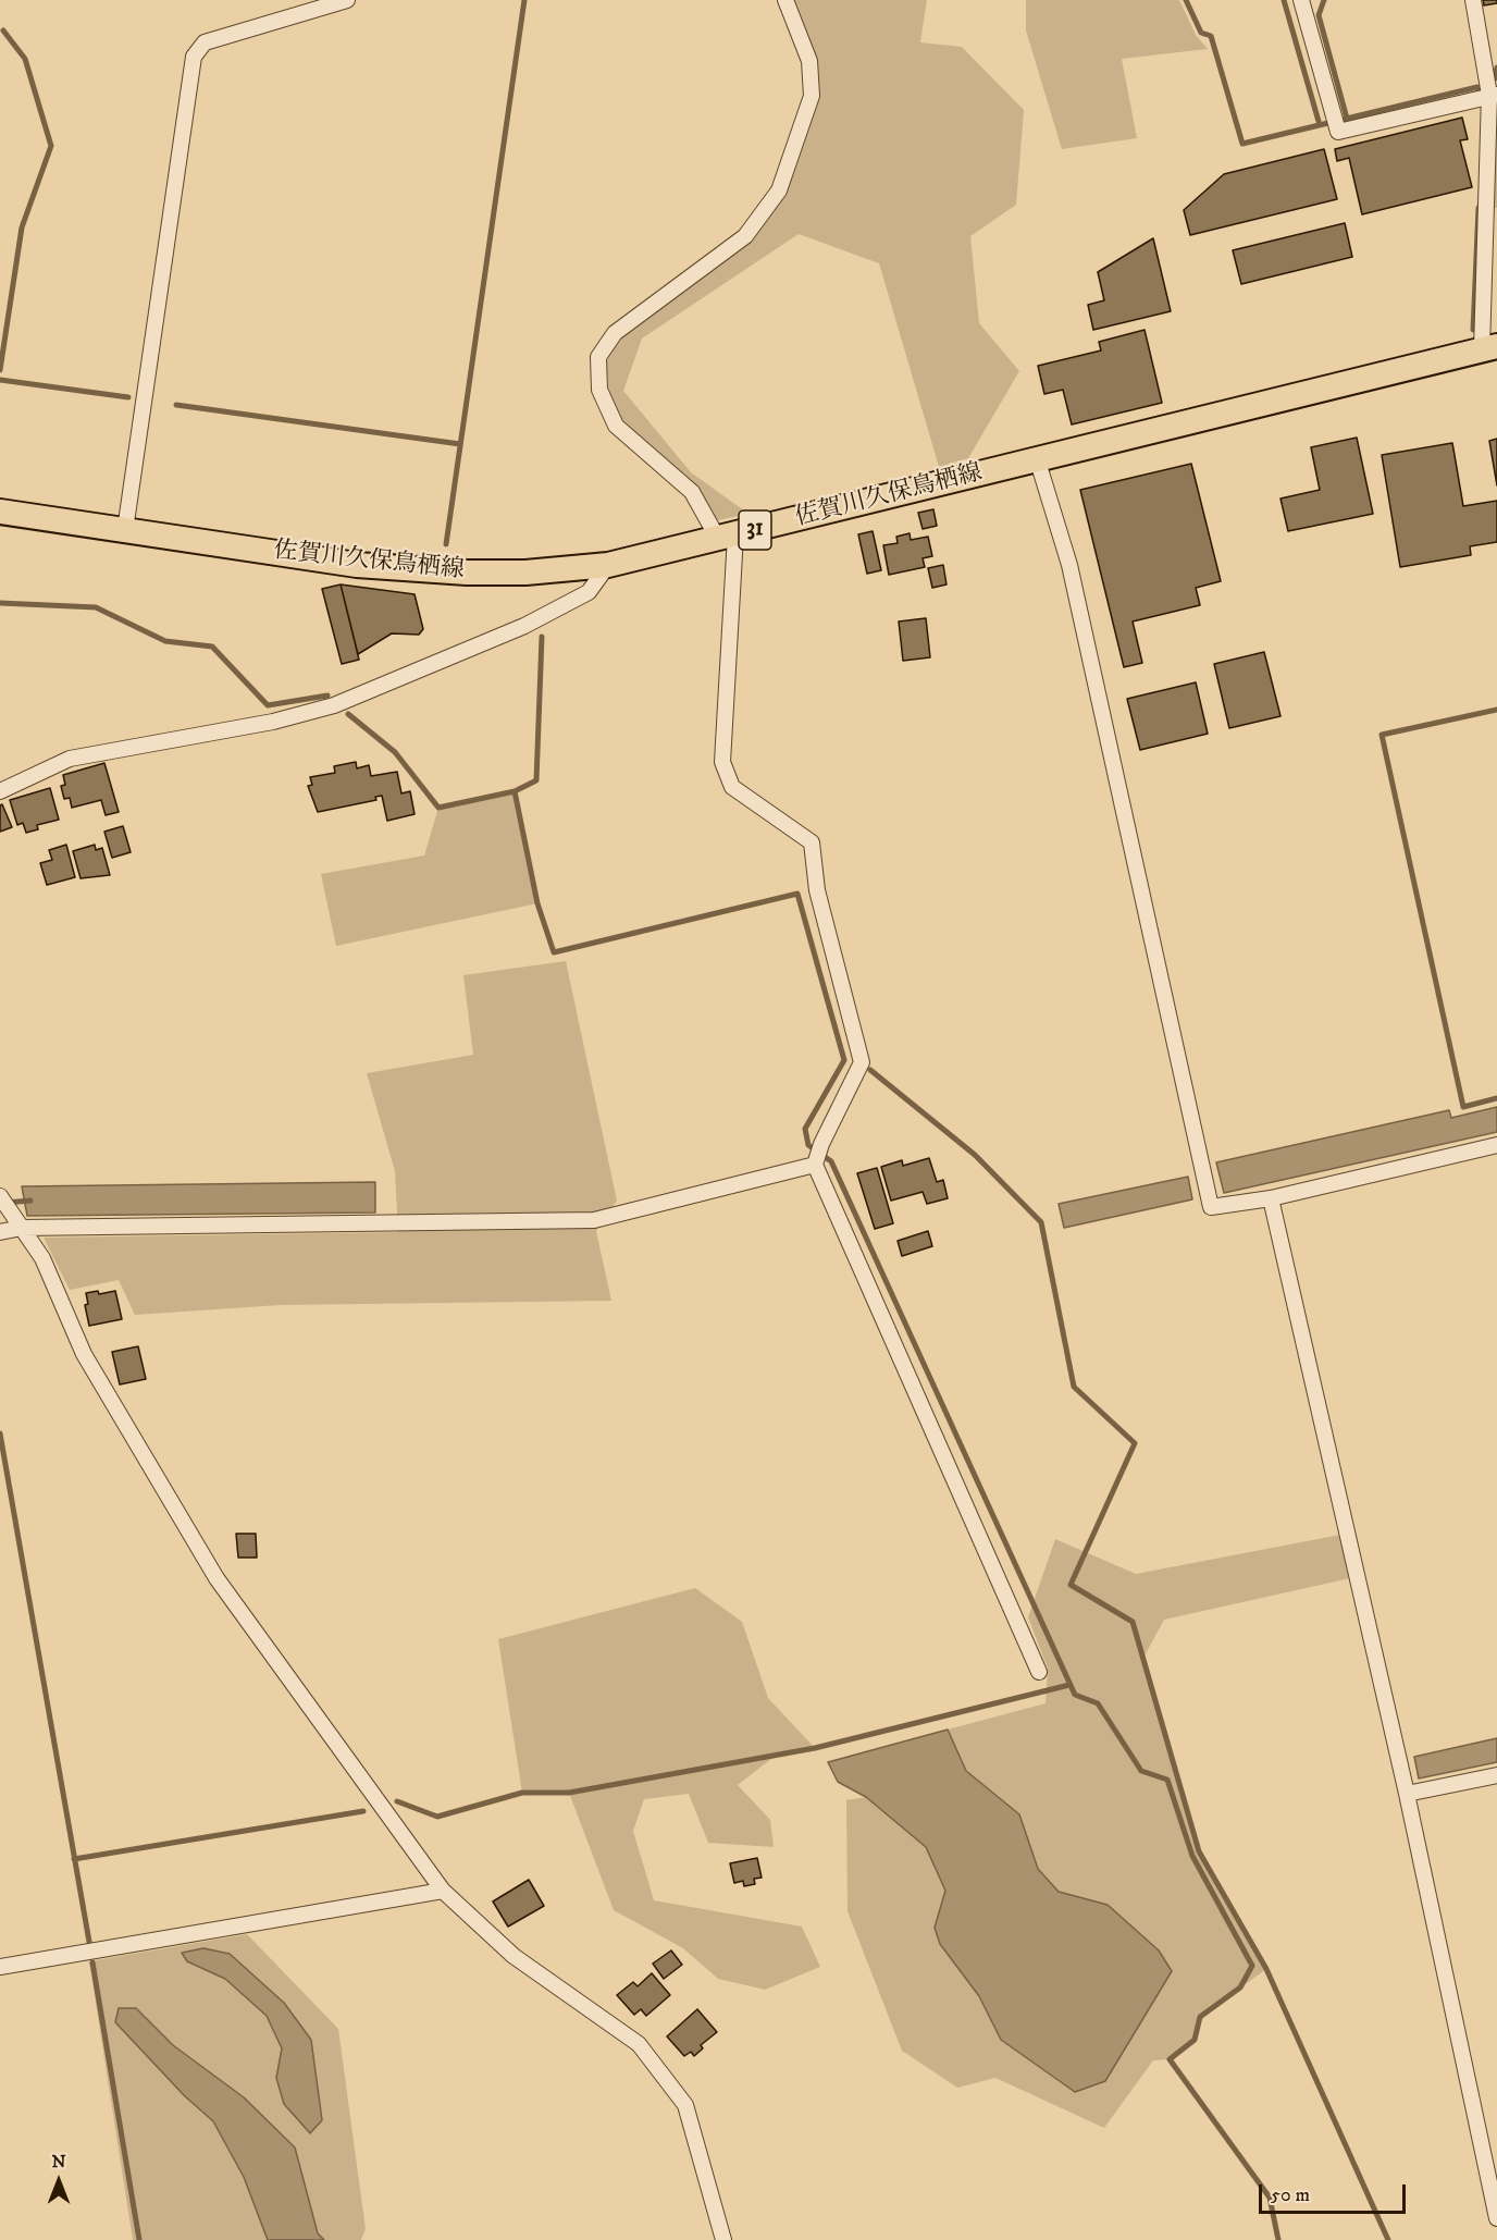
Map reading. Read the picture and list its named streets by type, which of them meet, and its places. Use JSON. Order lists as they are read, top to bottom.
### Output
{
  "streets": {
    "main road": ["佐賀川久保鳥栖線", "31"]
  },
  "scale_bar": "50 m",
  "north": "top"
}
